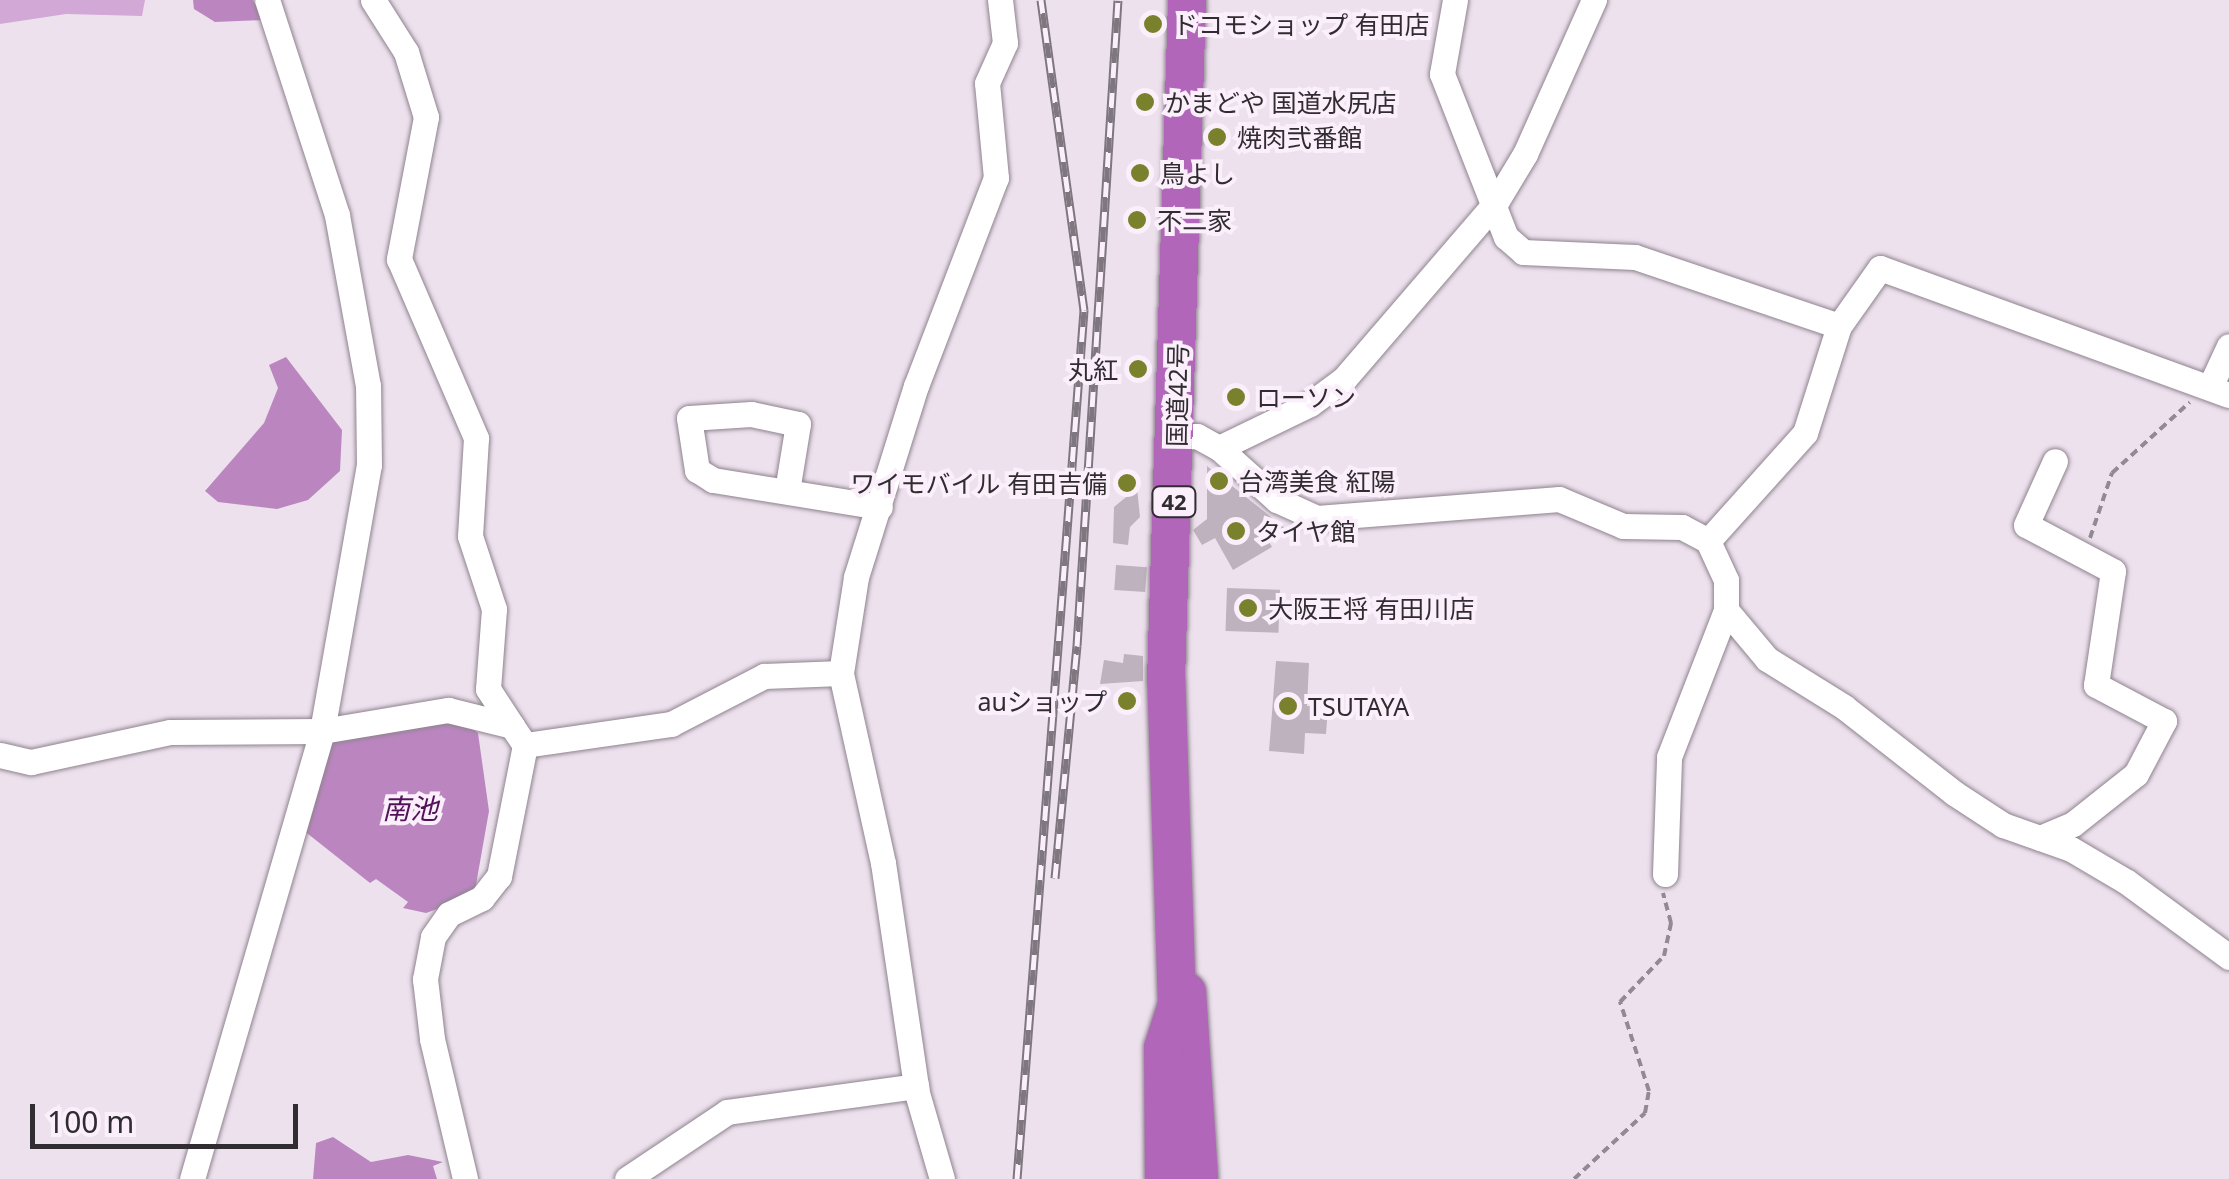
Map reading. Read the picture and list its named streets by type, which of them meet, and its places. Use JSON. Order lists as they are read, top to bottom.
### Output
{
  "streets": {
    "highway": ["国道42号", "42"]
  },
  "water": ["南池"],
  "places": [
    "ドコモショップ 有田店",
    "かまどや 国道水尻店",
    "焼肉弐番館",
    "鳥よし",
    "不二家",
    "丸紅",
    "ローソン",
    "台湾美食 紅陽",
    "ワイモバイル 有田吉備",
    "タイヤ館",
    "大阪王将 有田川店",
    "auショップ",
    "TSUTAYA"
  ],
  "scale_bar": "100 m"
}
